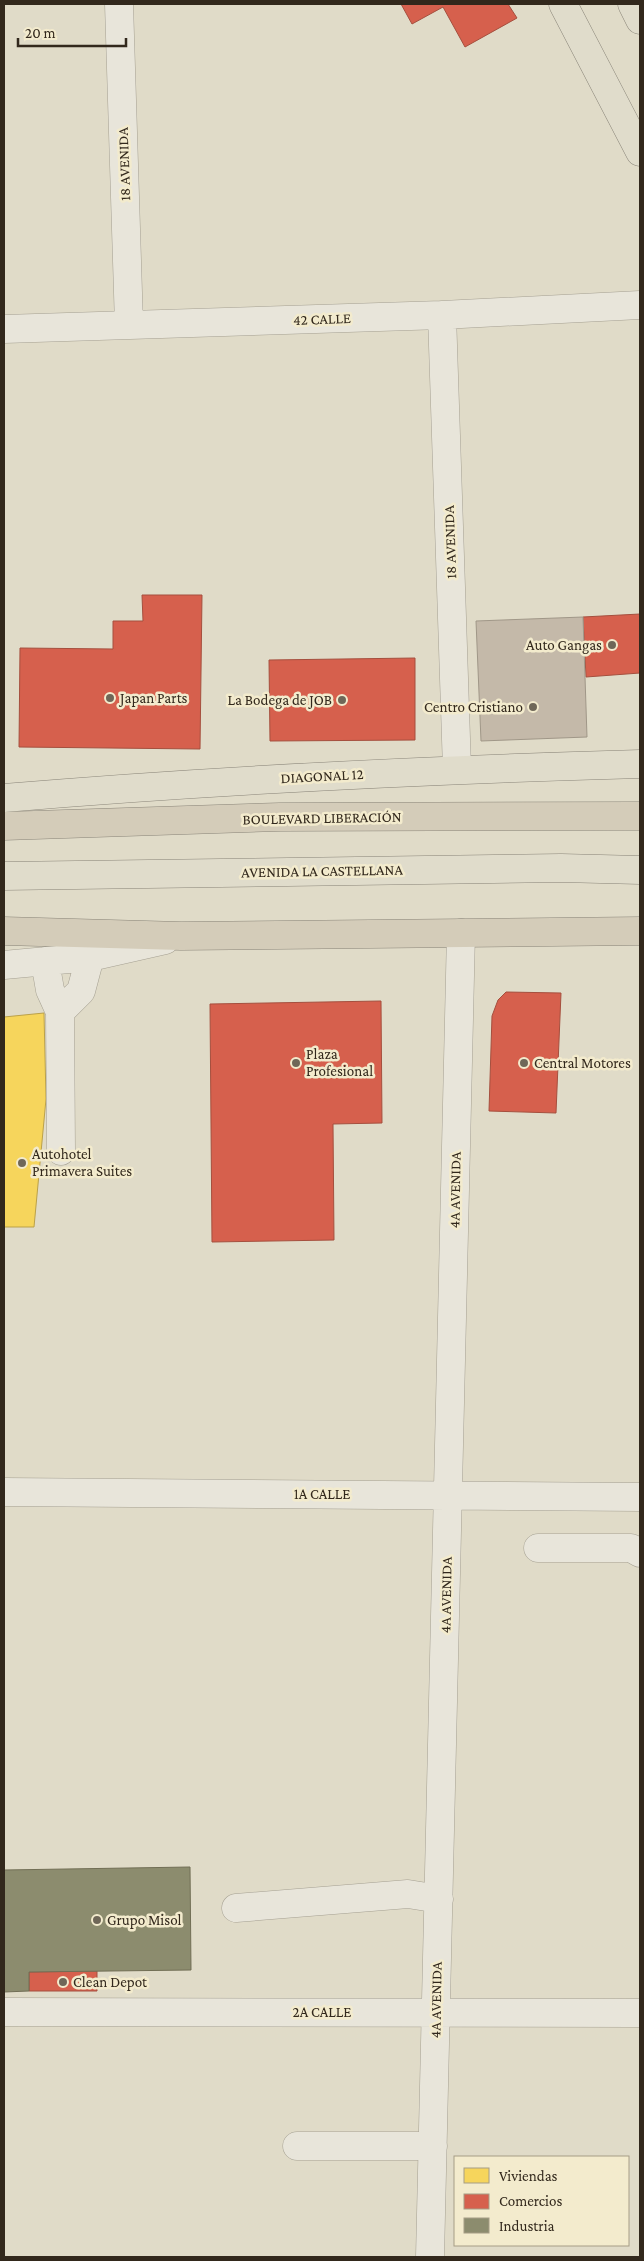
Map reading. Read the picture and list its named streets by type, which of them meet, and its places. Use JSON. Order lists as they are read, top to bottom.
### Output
{
  "streets": {
    "highway": ["BOULEVARD LIBERACIÓN"],
    "main road": ["DIAGONAL 12", "AVENIDA LA CASTELLANA"],
    "street": [
      "18 AVENIDA",
      "42 CALLE",
      "4A AVENIDA",
      "1A CALLE",
      "2A CALLE"
    ]
  },
  "crossings": [
    ["18 AVENIDA", "42 CALLE"],
    ["18 AVENIDA", "DIAGONAL 12"],
    ["4A AVENIDA", "1A CALLE"],
    ["4A AVENIDA", "2A CALLE"]
  ],
  "places": [
    "Auto Gangas",
    "Japan Parts",
    "La Bodega de JOB",
    "Centro Cristiano",
    "Plaza Profesional",
    "Central Motores",
    "Autohotel Primavera Suites",
    "Grupo Misol",
    "Clean Depot"
  ],
  "legend": ["Viviendas", "Comercios", "Industria"],
  "scale_bar": "20 m"
}
